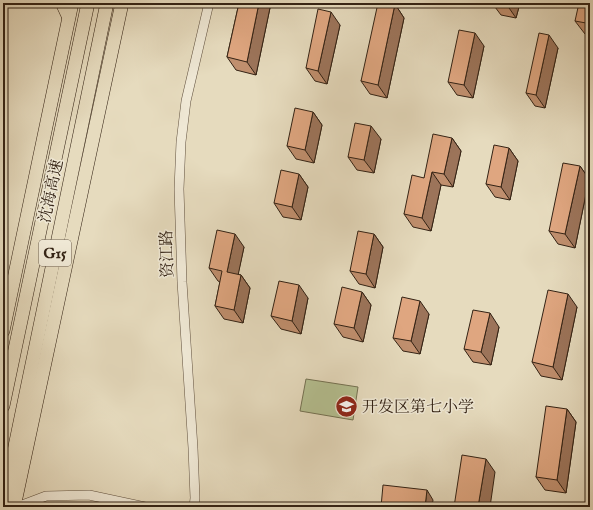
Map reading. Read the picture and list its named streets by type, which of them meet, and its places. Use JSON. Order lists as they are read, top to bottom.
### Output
{
  "streets": {
    "highway": ["沈海高速", "G15"],
    "street": ["资江路"]
  },
  "places": {
    "school or university": ["开发区第七小学"]
  }
}
